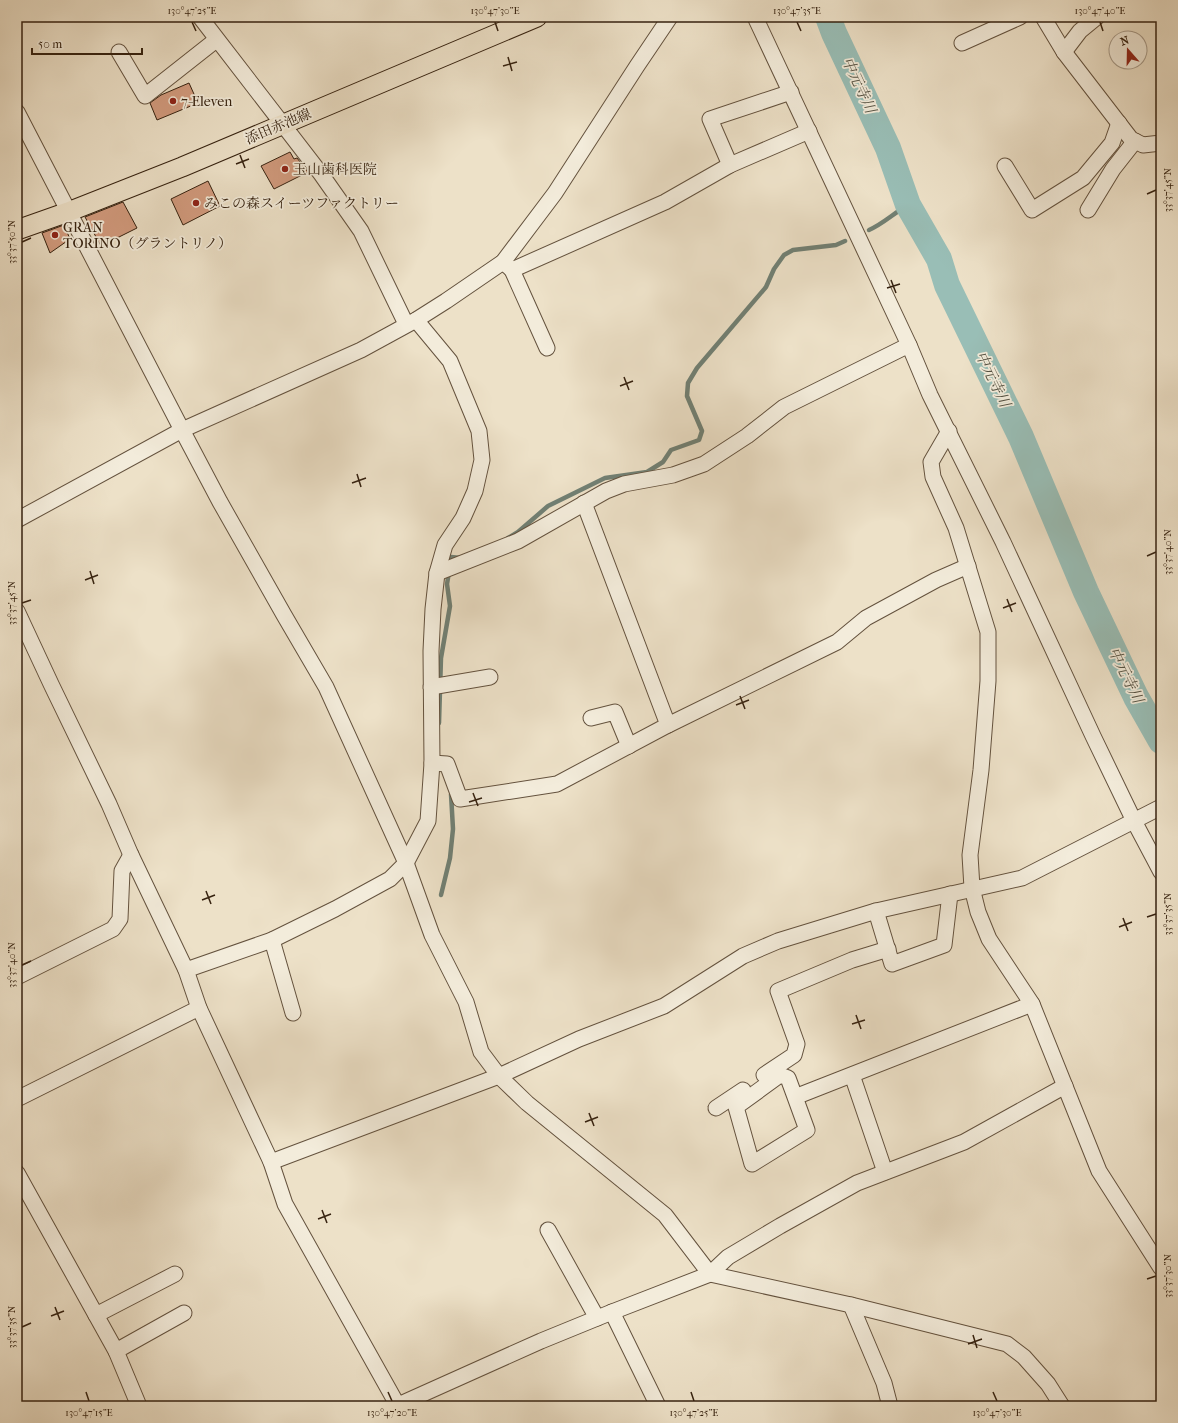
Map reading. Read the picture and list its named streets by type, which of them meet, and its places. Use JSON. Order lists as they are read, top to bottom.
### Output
{
  "streets": {
    "main road": ["添田赤池線"]
  },
  "water": ["中元寺川"],
  "places": [
    "7-Eleven",
    "玉山歯科医院",
    "みこの森スイーツファクトリー",
    "GRAN TORINO（グラントリノ）"
  ],
  "scale_bar": "50 m",
  "north": "top",
  "coordinates": [
    "130°47'25\"E",
    "130°47'30\"E",
    "130°47'35\"E",
    "130°47'40\"E",
    "33°37'45\"N",
    "33°37'50\"N",
    "33°37'40\"N",
    "33°37'35\"N",
    "33°37'30\"N",
    "130°47'15\"E",
    "130°47'20\"E"
  ]
}
